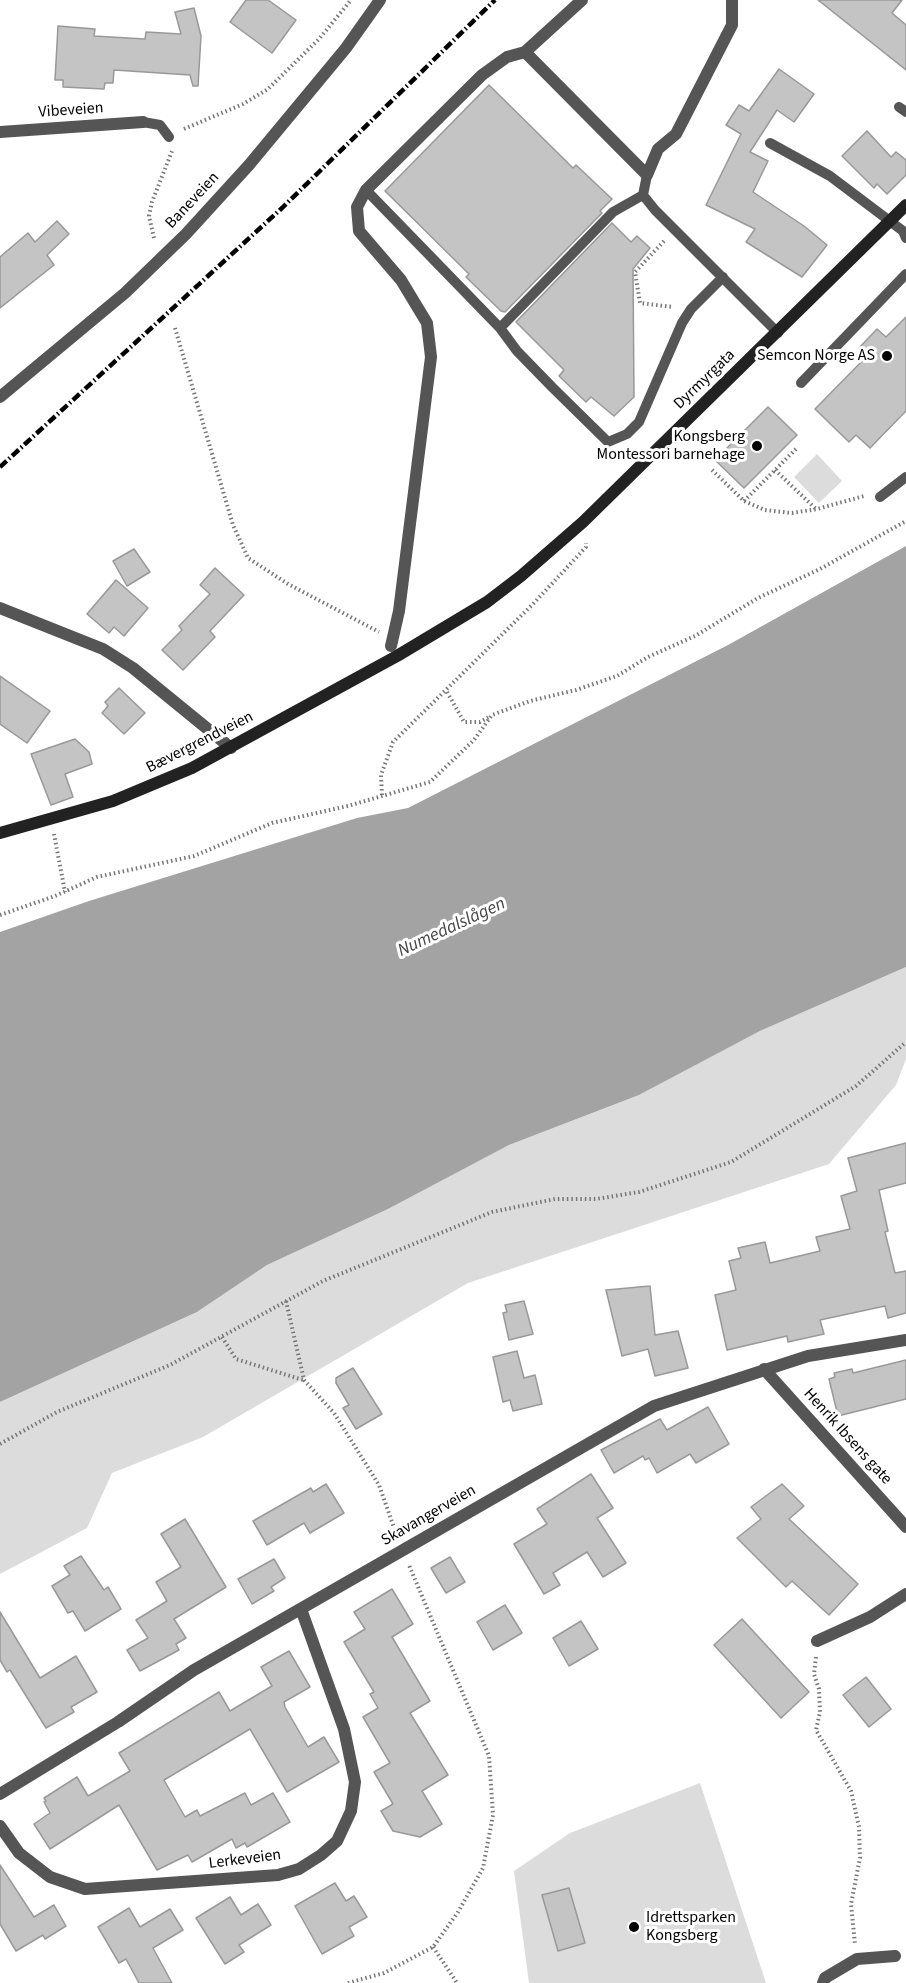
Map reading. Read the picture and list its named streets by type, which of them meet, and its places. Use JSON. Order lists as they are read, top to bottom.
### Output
{
  "streets": {
    "main road": ["Dyrmyrgata", "Bævergrendveien"],
    "street": [
      "Vibeveien",
      "Baneveien",
      "Henrik Ibsens gate",
      "Skavangerveien",
      "Lerkeveien"
    ]
  },
  "crossings": [
    ["Dyrmyrgata", "Bævergrendveien"],
    ["Henrik Ibsens gate", "Skavangerveien"],
    ["Skavangerveien", "Lerkeveien"]
  ],
  "water": ["Numedalslågen"],
  "places": ["Semcon Norge AS", "Kongsberg Montessori barnehage", "Idrettsparken Kongsberg"]
}
